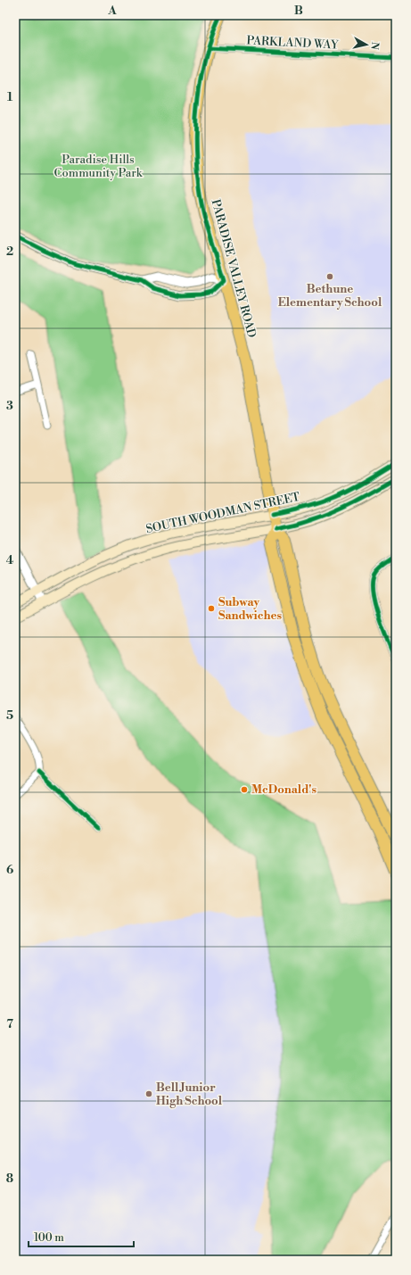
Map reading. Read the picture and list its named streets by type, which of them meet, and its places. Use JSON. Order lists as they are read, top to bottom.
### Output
{
  "streets": {
    "main road": ["PARADISE VALLEY ROAD", "SOUTH WOODMAN STREET"],
    "street": ["PARKLAND WAY"]
  },
  "crossings": [
    ["PARKLAND WAY", "PARADISE VALLEY ROAD"],
    ["PARADISE VALLEY ROAD", "SOUTH WOODMAN STREET"]
  ],
  "parks": ["Paradise Hills Community Park"],
  "places": [
    "Bethune Elementary School",
    "Subway Sandwiches",
    "McDonald's",
    "Bell Junior High School"
  ],
  "scale_bar": "100 m",
  "north": "right",
  "grid": {
    "columns": ["A", "B"],
    "rows": [
      "1",
      "2",
      "3",
      "4",
      "5",
      "6",
      "7",
      "8"
    ]
  }
}
